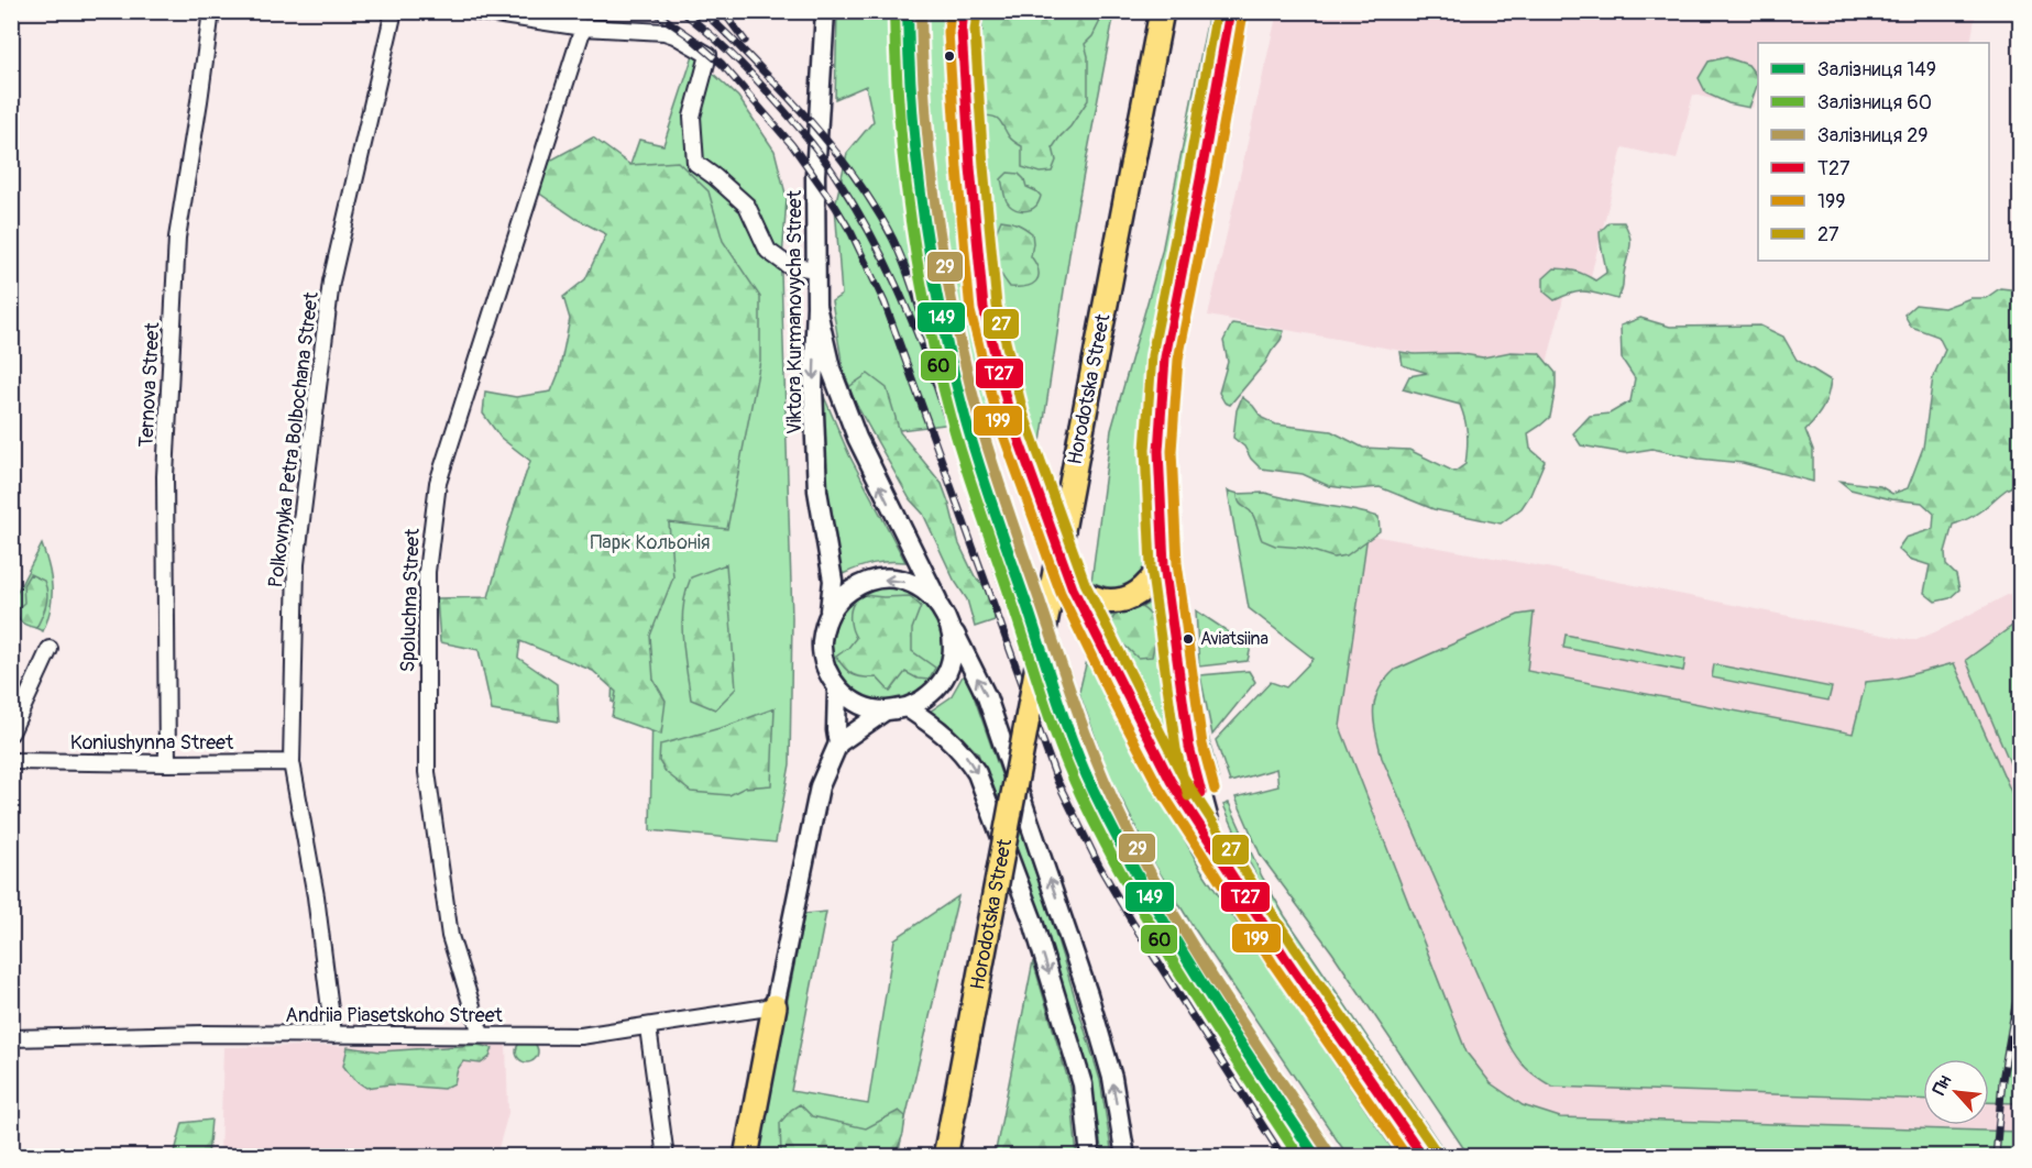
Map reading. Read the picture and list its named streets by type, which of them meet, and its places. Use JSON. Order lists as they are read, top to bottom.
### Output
{
  "streets": {
    "main road": ["Horodotska Street"],
    "street": [
      "Viktora Kurmanovycha Street",
      "Ternova Street",
      "Polkovnyka Petra Bolbochana Street",
      "Spoluchna Street",
      "Koniushynna Street",
      "Andriia Piasetskoho Street"
    ]
  },
  "crossings": [
    ["Ternova Street", "Koniushynna Street"],
    ["Polkovnyka Petra Bolbochana Street", "Koniushynna Street"],
    ["Polkovnyka Petra Bolbochana Street", "Andriia Piasetskoho Street"],
    ["Spoluchna Street", "Andriia Piasetskoho Street"]
  ],
  "parks": ["Парк Кольонія"],
  "places": ["Aviatsiina"],
  "lines": [
    "rail line 149",
    "rail line 60",
    "rail line 29",
    "transit line Т27",
    "transit line 199",
    "transit line 27"
  ],
  "legend": [
    "Залізниця 149",
    "Залізниця 60",
    "Залізниця 29",
    "Т27",
    "199",
    "27"
  ],
  "north": "top left"
}
